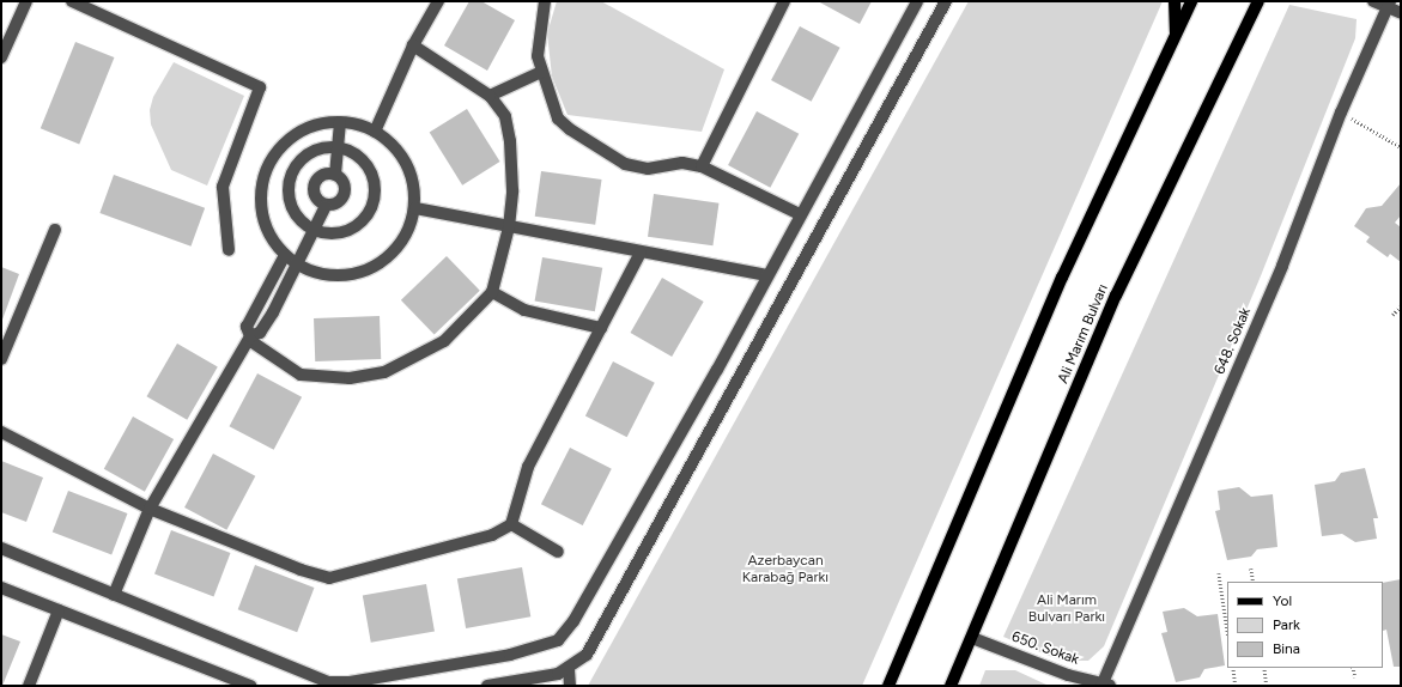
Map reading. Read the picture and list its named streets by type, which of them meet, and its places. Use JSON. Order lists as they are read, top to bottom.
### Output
{
  "streets": {
    "main road": ["Ali Marım Bulvarı"],
    "street": ["648. Sokak", "650. Sokak"]
  },
  "crossings": [
    ["Ali Marım Bulvarı", "650. Sokak"],
    ["648. Sokak", "650. Sokak"]
  ],
  "parks": ["Azerbaycan Karabağ Parkı", "Ali Marım Bulvarı Parkı"],
  "legend": ["Yol", "Park", "Bina"]
}
